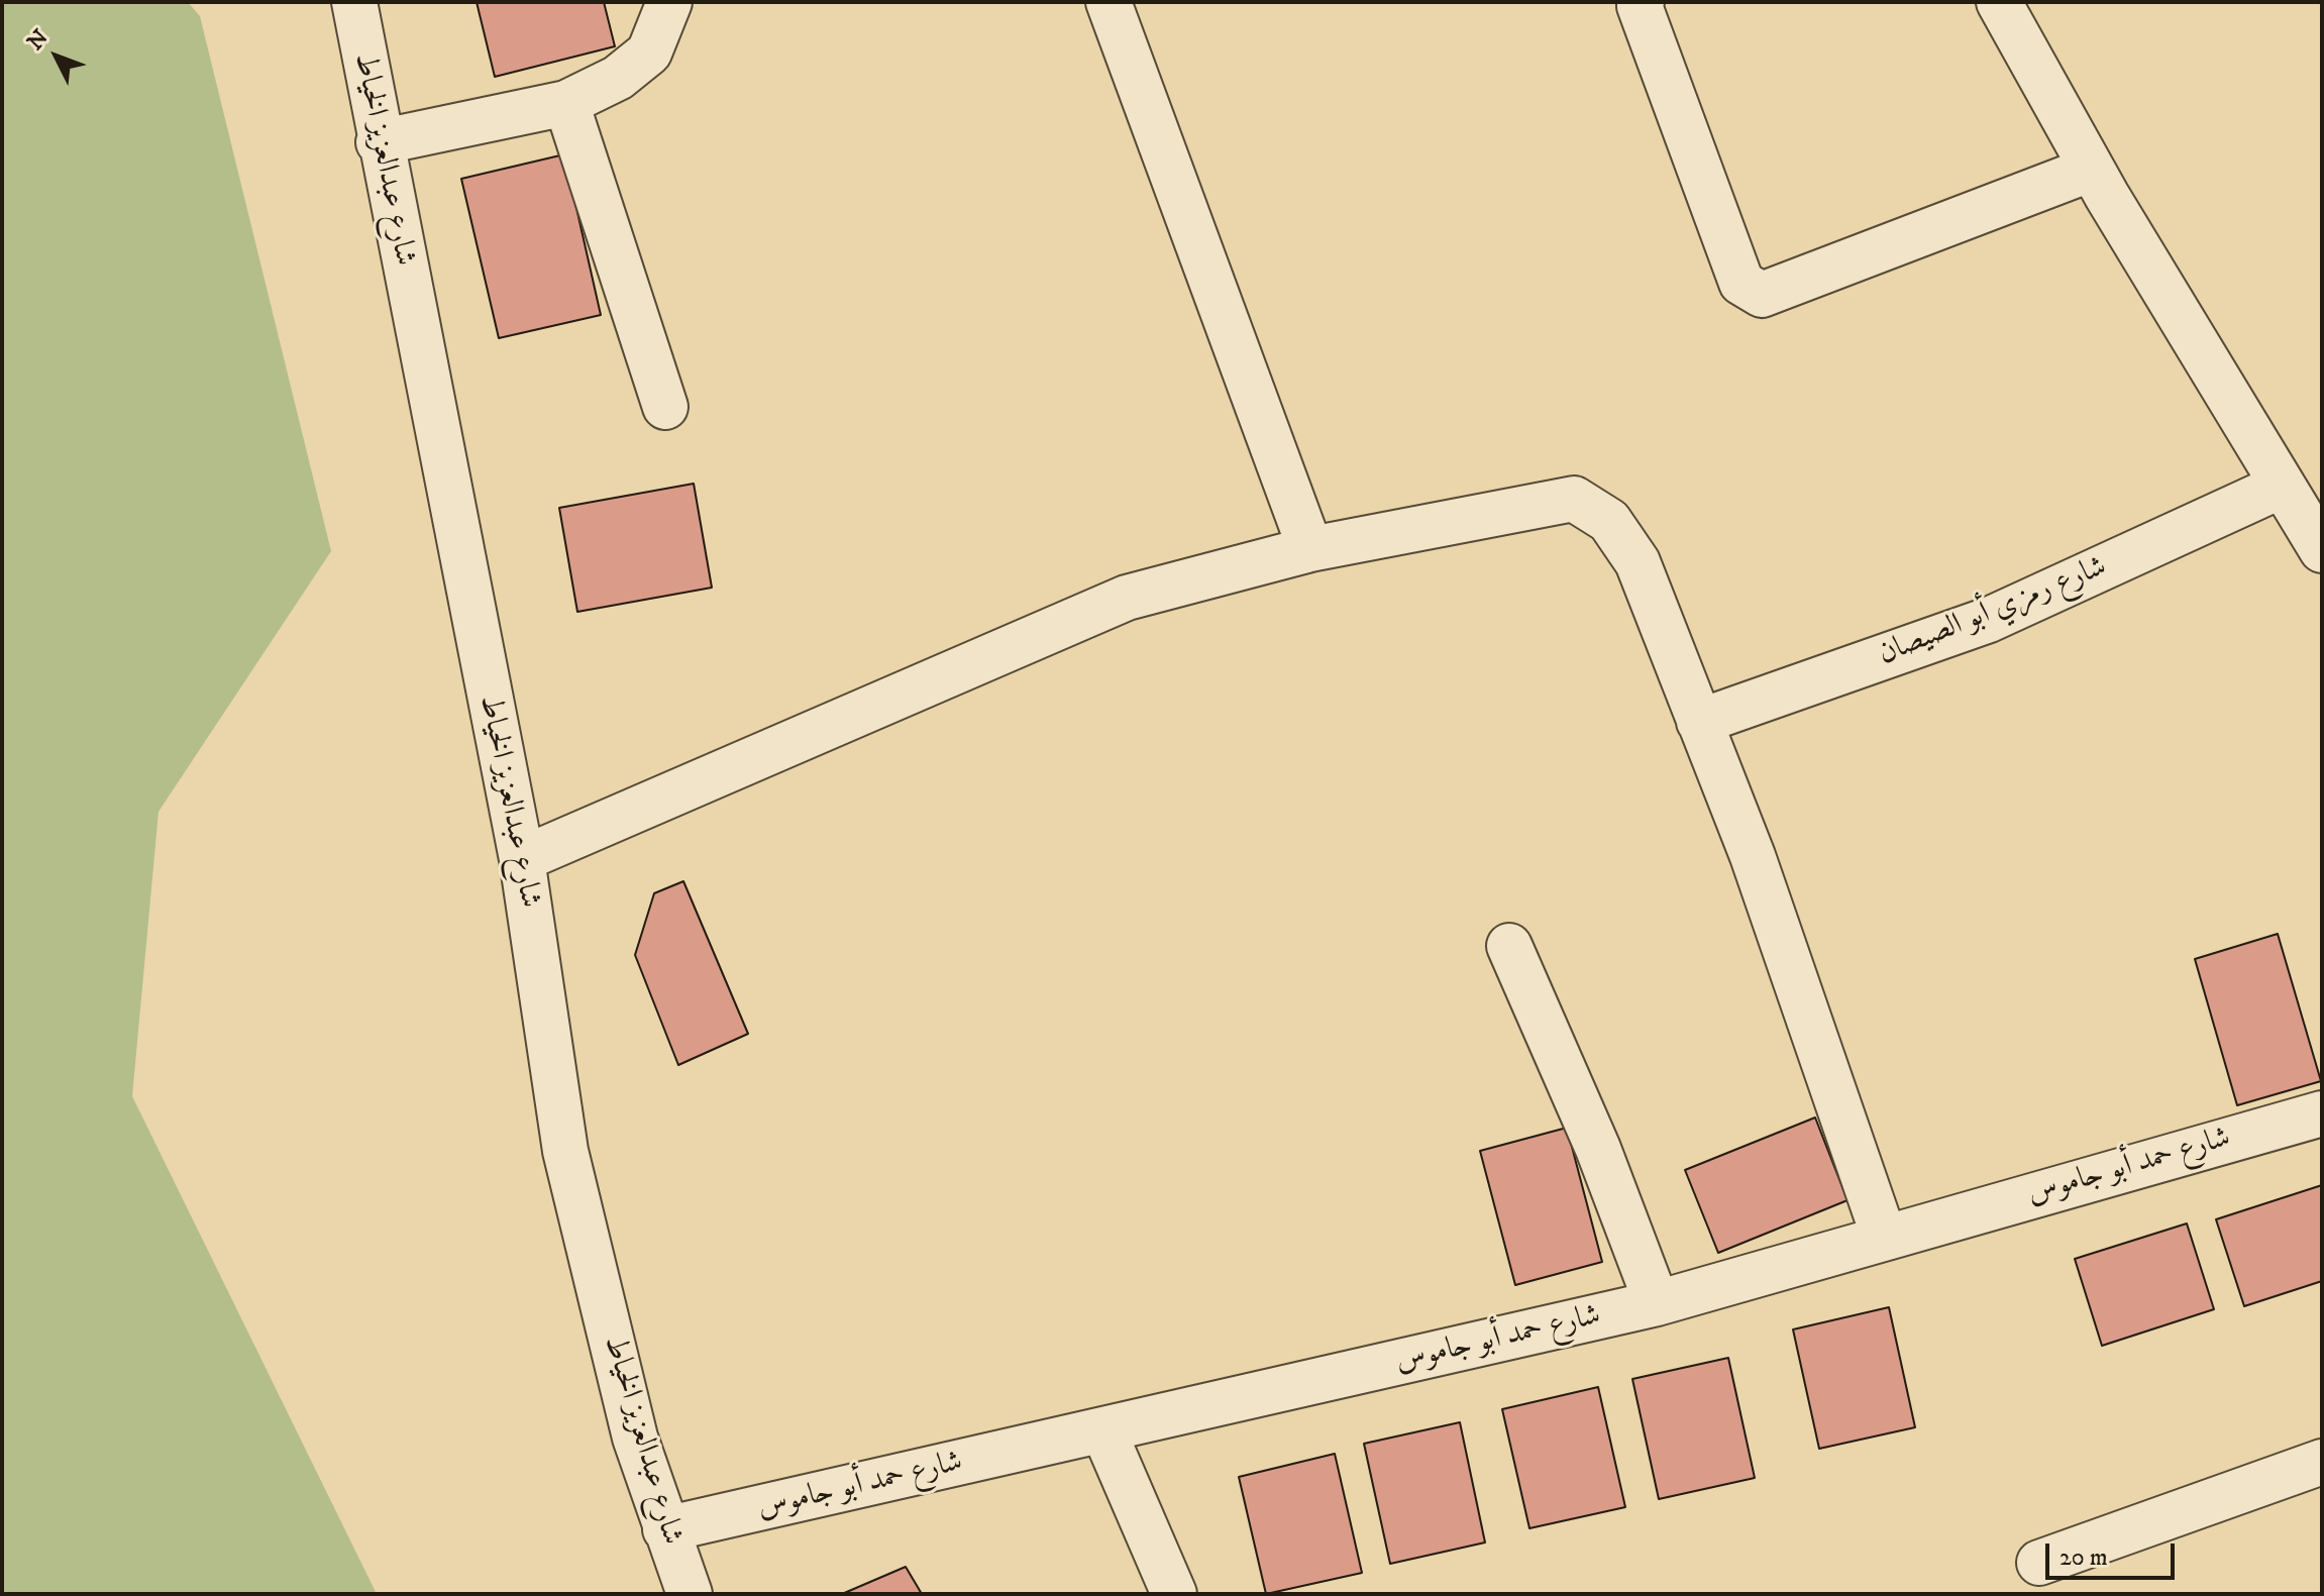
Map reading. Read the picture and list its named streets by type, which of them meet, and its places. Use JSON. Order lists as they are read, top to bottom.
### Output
{
  "streets": {
    "street": ["شارع عبدالعزيز الخياط", "شارع رمزي أبو الصيصان", "شارع حمد أبو جاموس"]
  },
  "crossings": [
    ["شارع عبدالعزيز الخياط", "شارع حمد أبو جاموس"]
  ],
  "scale_bar": "20 m",
  "north": "top left"
}
